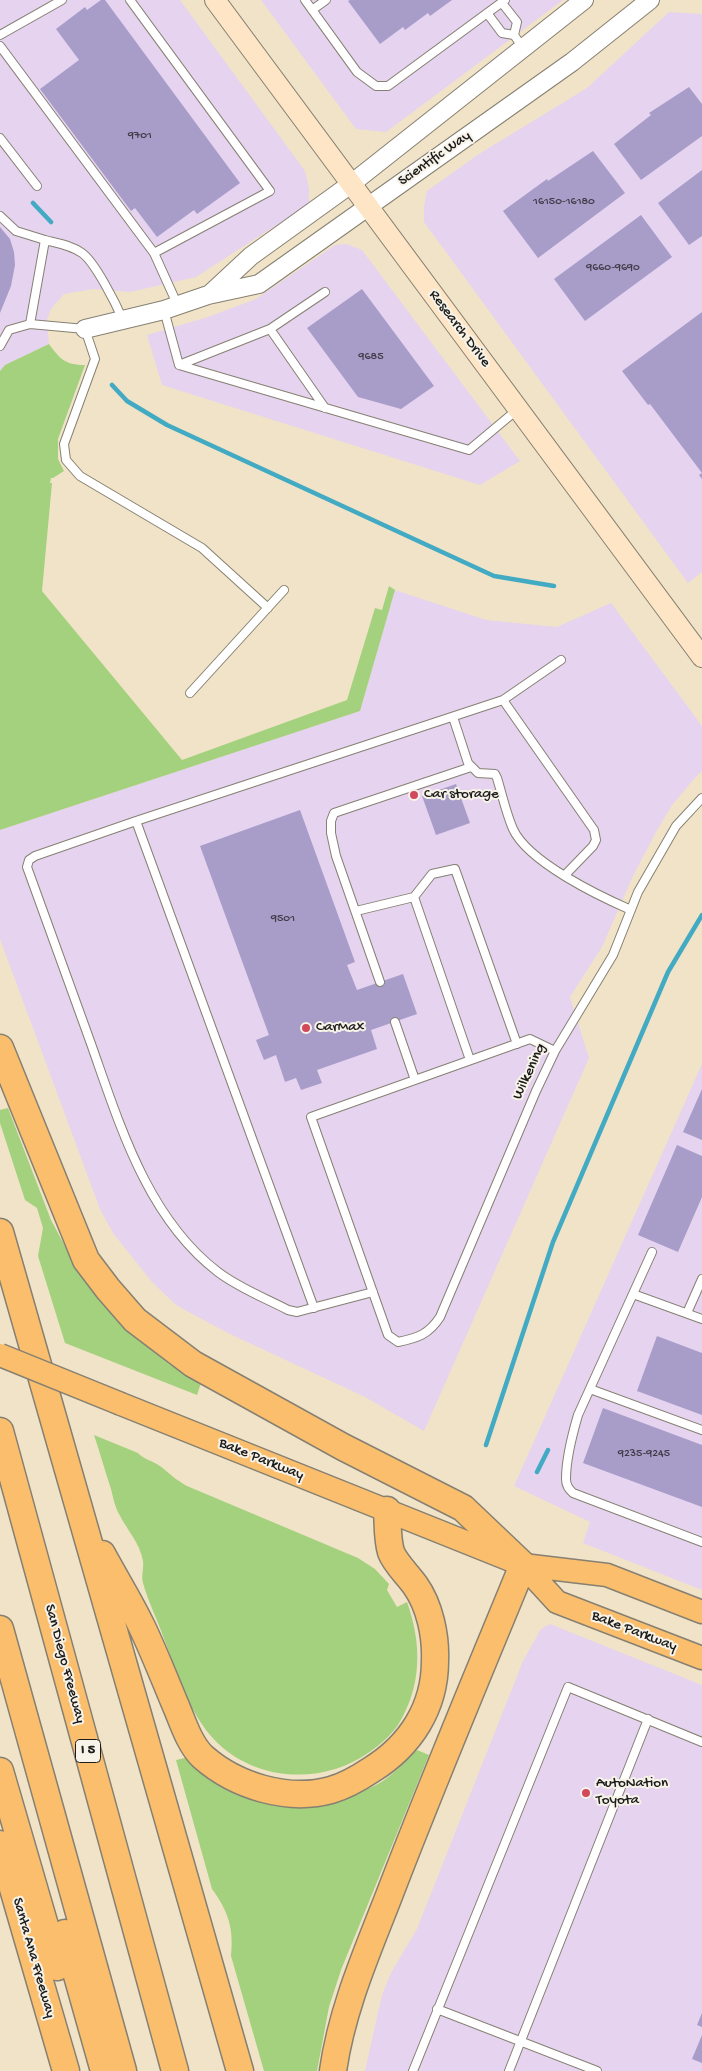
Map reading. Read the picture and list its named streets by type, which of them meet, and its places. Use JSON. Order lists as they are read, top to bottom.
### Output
{
  "streets": {
    "highway": ["San Diego Freeway", "I 5", "Santa Ana Freeway"],
    "main road": ["Research Drive", "Bake Parkway"],
    "street": ["Scientific Way"],
    "lane": ["Wilkening"]
  },
  "crossings": [
    ["Scientific Way", "Research Drive"]
  ],
  "places": ["Car storage", "CarMax", "AutoNation Toyota"],
  "house_numbers": [
    "9701",
    "16150-16180",
    "9660-9690",
    "9685",
    "9501",
    "9235-9245"
  ]
}
